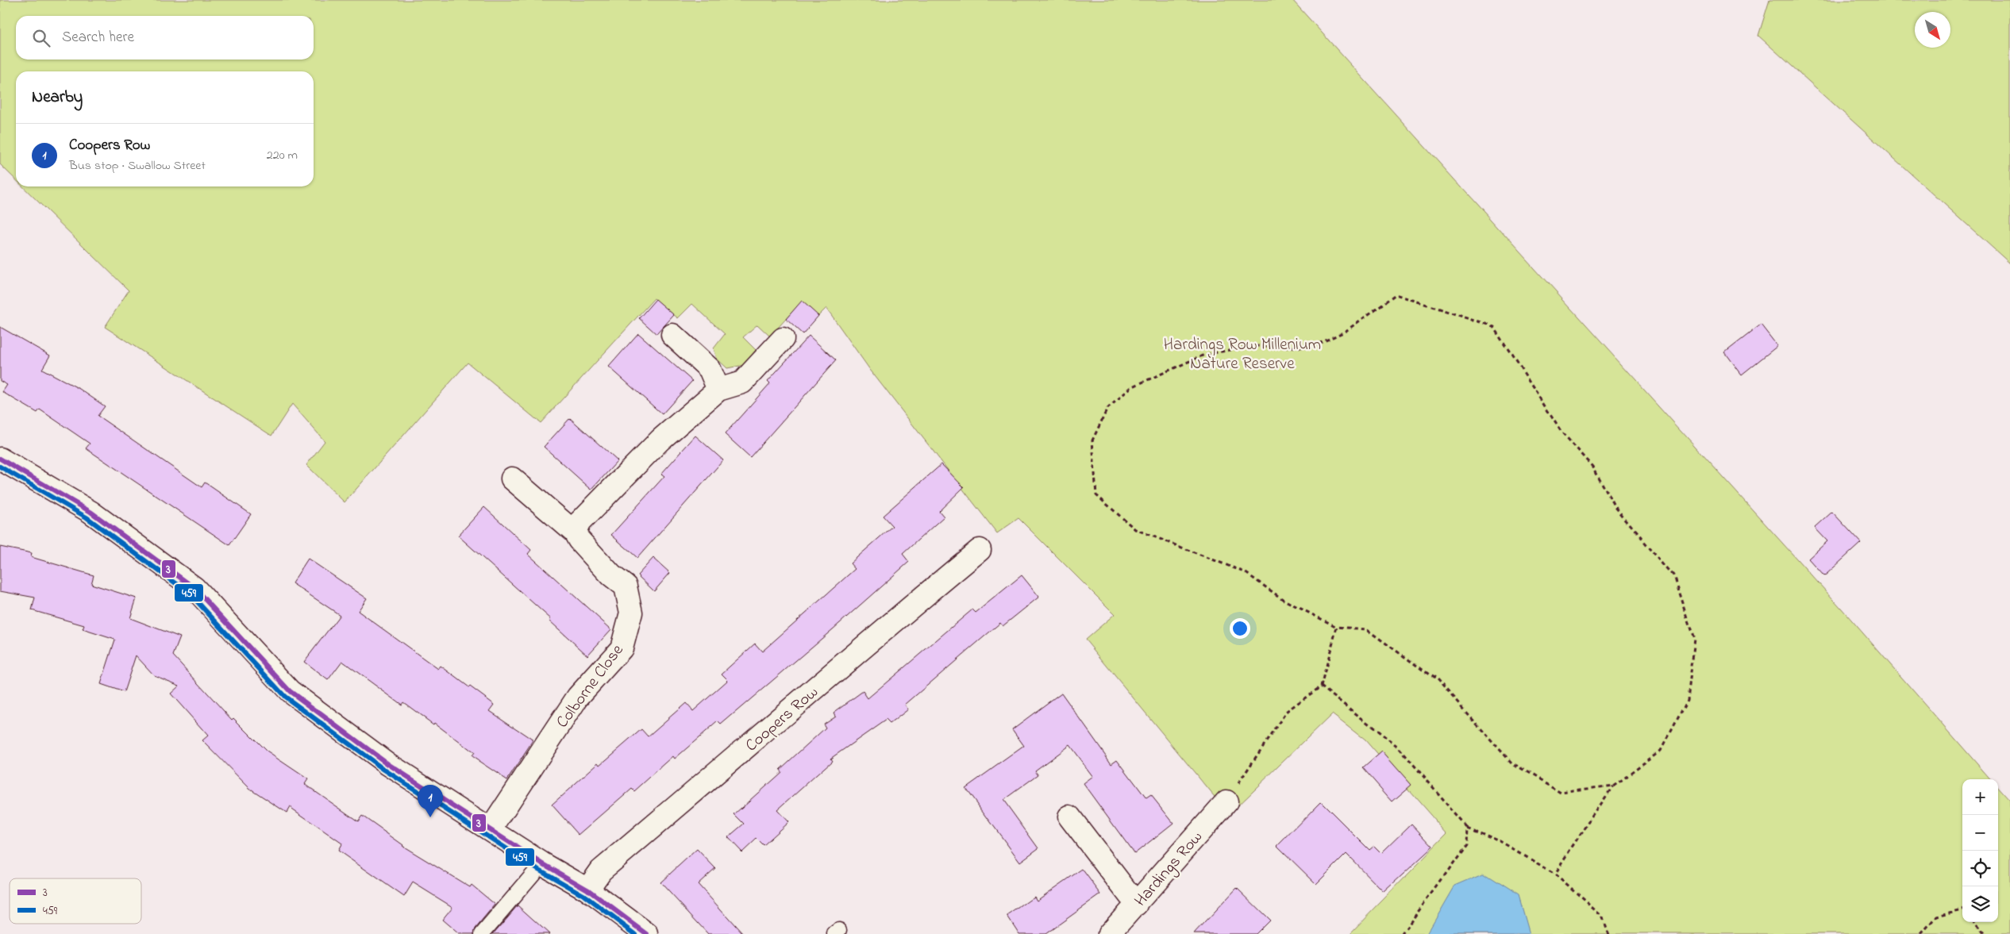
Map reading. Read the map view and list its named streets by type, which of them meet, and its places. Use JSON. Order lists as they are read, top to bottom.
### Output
{
  "streets": {
    "street": ["Colborne Close", "Coopers Row", "Hardings Row"]
  },
  "parks": ["Hardings Row Millenium Nature Reserve"],
  "lines": ["transit line 3", "transit line 459"],
  "legend": ["3", "459"],
  "north": "bottom right",
  "page": {
    "search": "Search here",
    "heading": "Nearby",
    "list": [
      {
        "mark": "1",
        "name": "Coopers Row",
        "note": "Bus stop · Swallow Street",
        "value": "220 m"
      }
    ],
    "map_buttons": ["+", "−"],
    "pins": "1"
  }
}
